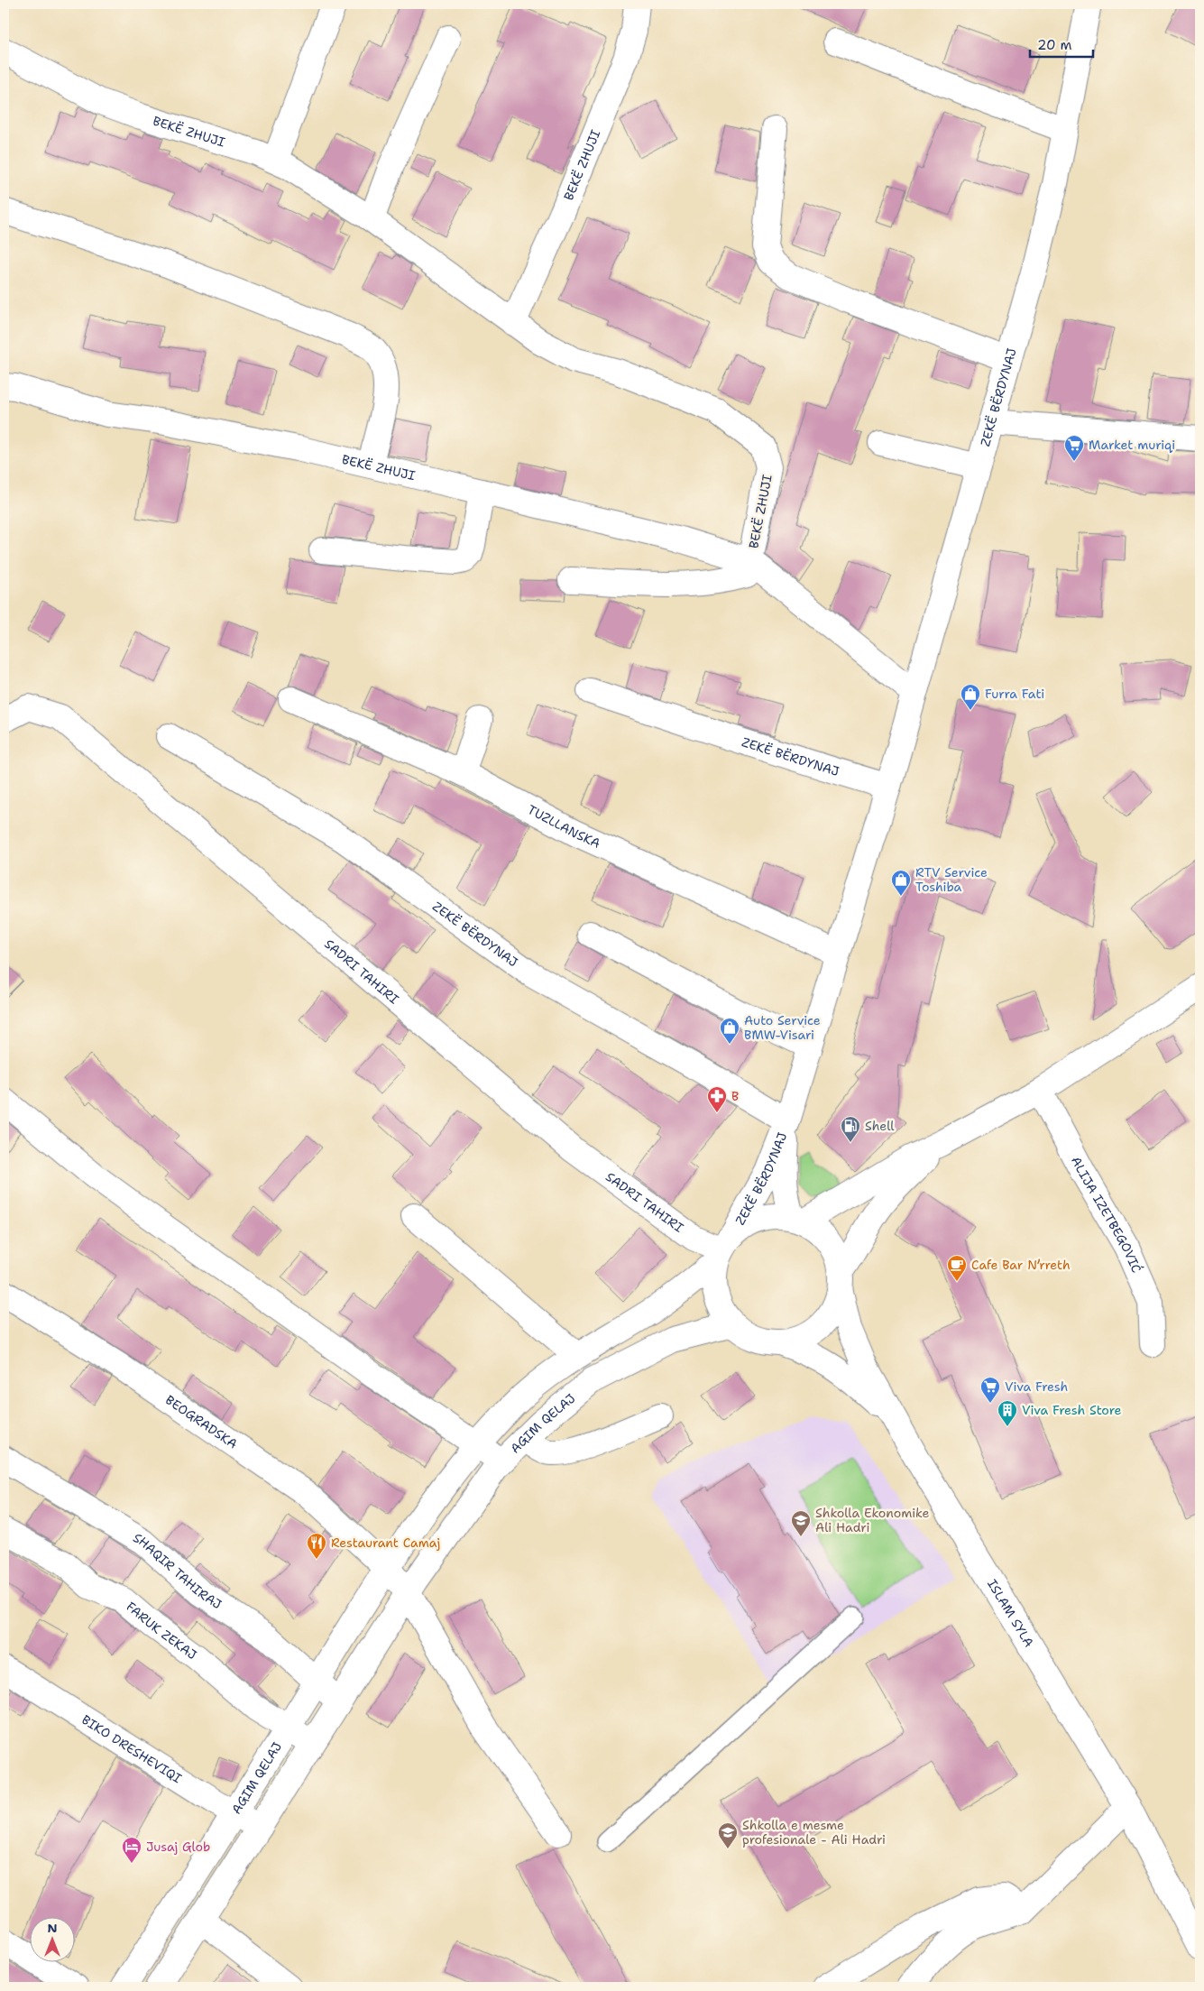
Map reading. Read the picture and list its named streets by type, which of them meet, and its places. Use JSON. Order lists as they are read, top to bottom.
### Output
{
  "streets": {
    "street": [
      "BEKË ZHUJI",
      "ZEKË BËRDYNAJ",
      "TUZLLANSKA",
      "SADRI TAHIRI",
      "ALIJA IZETBEGOVIĆ",
      "BEOGRADSKA",
      "AGIM QELAJ",
      "SHAQIR TAHIRAJ",
      "ISLAM SYLA",
      "FARUK ZEKAJ",
      "BIKO DRESHEVIQI"
    ]
  },
  "crossings": [
    ["BEKË ZHUJI", "ZEKË BËRDYNAJ"],
    ["ZEKË BËRDYNAJ", "TUZLLANSKA"],
    ["ZEKË BËRDYNAJ", "SADRI TAHIRI"],
    ["ZEKË BËRDYNAJ", "AGIM QELAJ"],
    ["ZEKË BËRDYNAJ", "ISLAM SYLA"],
    ["SADRI TAHIRI", "AGIM QELAJ"],
    ["SADRI TAHIRI", "ISLAM SYLA"],
    ["BEOGRADSKA", "AGIM QELAJ"],
    ["AGIM QELAJ", "SHAQIR TAHIRAJ"],
    ["AGIM QELAJ", "ISLAM SYLA"],
    ["AGIM QELAJ", "FARUK ZEKAJ"],
    ["AGIM QELAJ", "BIKO DRESHEVIQI"]
  ],
  "places": {
    "supermarket": ["Market muriqi", "Viva Fresh"],
    "shop": ["Furra Fati", "RTV Service Toshiba", "Auto Service BMW-Visari"],
    "pharmacy": ["B"],
    "fuel station": ["Shell"],
    "cafe": ["Cafe Bar N’rreth"],
    "building": ["Viva Fresh Store"],
    "school or university": ["Shkolla Ekonomike Ali Hadri", "Shkolla e mesme profesionale - Ali Hadri"],
    "restaurant": ["Restaurant Camaj"],
    "hotel": ["Jusaj Glob"]
  },
  "scale_bar": "20 m",
  "north": "top"
}
